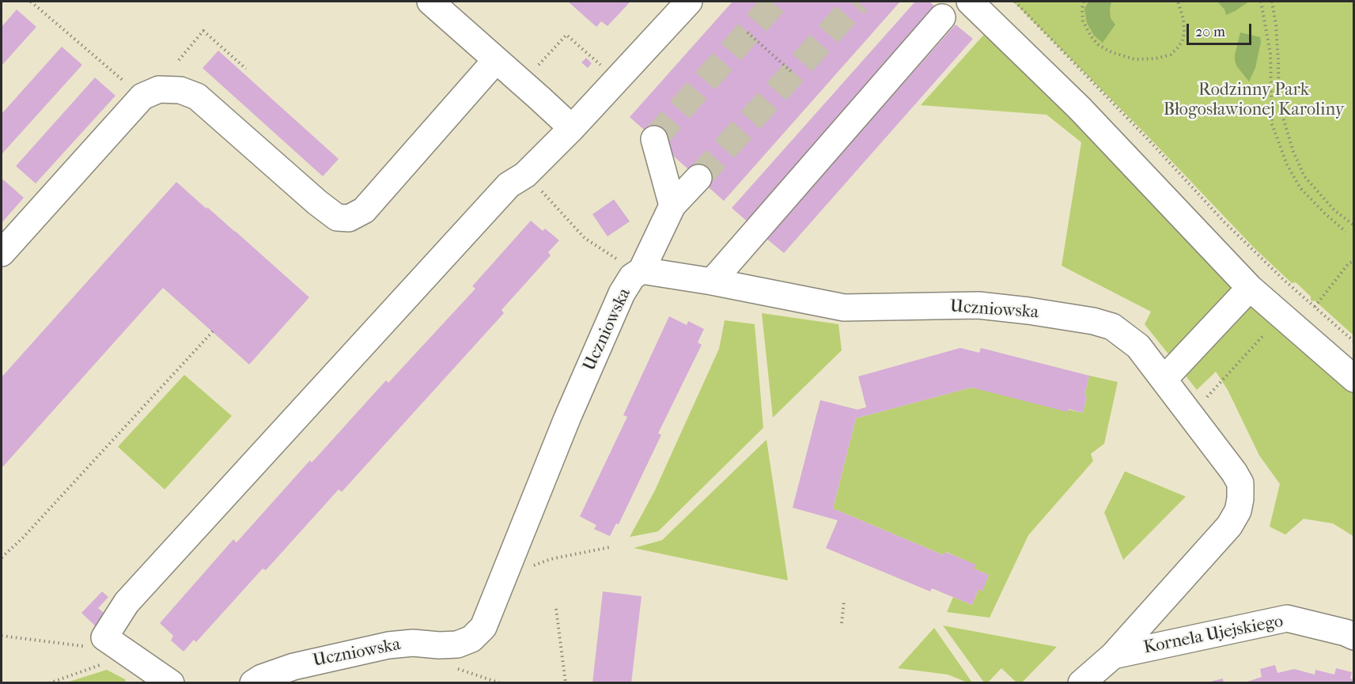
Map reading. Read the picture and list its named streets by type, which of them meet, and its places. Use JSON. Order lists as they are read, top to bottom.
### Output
{
  "streets": {
    "street": ["Uczniowska", "Kornela Ujejskiego"]
  },
  "crossings": [
    ["Uczniowska", "Kornela Ujejskiego"]
  ],
  "parks": ["Rodzinny Park Błogosławionej Karoliny"],
  "scale_bar": "20 m"
}
